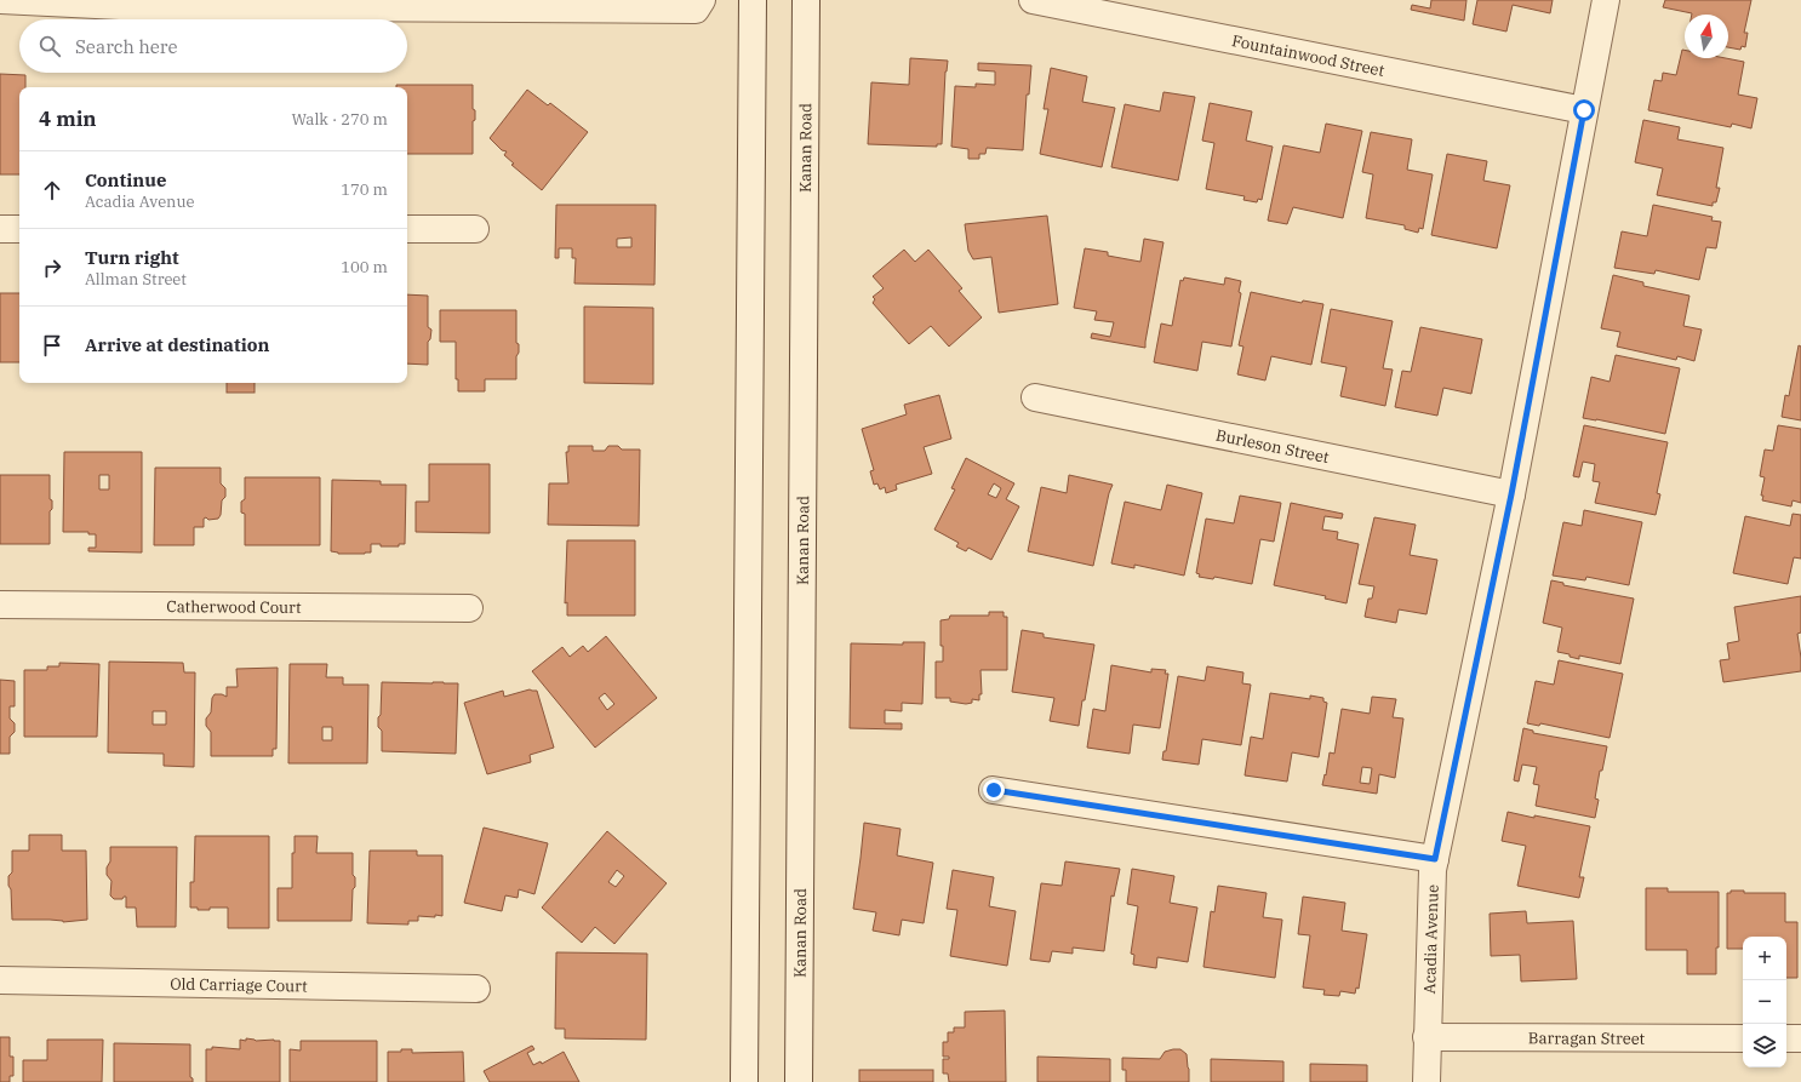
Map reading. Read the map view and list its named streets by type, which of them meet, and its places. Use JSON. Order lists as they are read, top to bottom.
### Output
{
  "streets": {
    "street": [
      "Fountainwood Street",
      "Kanan Road",
      "Burleson Street",
      "Catherwood Court",
      "Acadia Avenue",
      "Old Carriage Court",
      "Barragan Street"
    ]
  },
  "crossings": [
    ["Fountainwood Street", "Acadia Avenue"],
    ["Burleson Street", "Acadia Avenue"],
    ["Acadia Avenue", "Barragan Street"]
  ],
  "north": "top",
  "page": {
    "search": "Search here",
    "heading": ["4 min", "Walk · 270 m"],
    "list": [
      ["Continue", "Acadia Avenue", "170 m"],
      ["Turn right", "Allman Street", "100 m"],
      "Arrive at destination"
    ],
    "map_buttons": ["+", "−"]
  }
}
